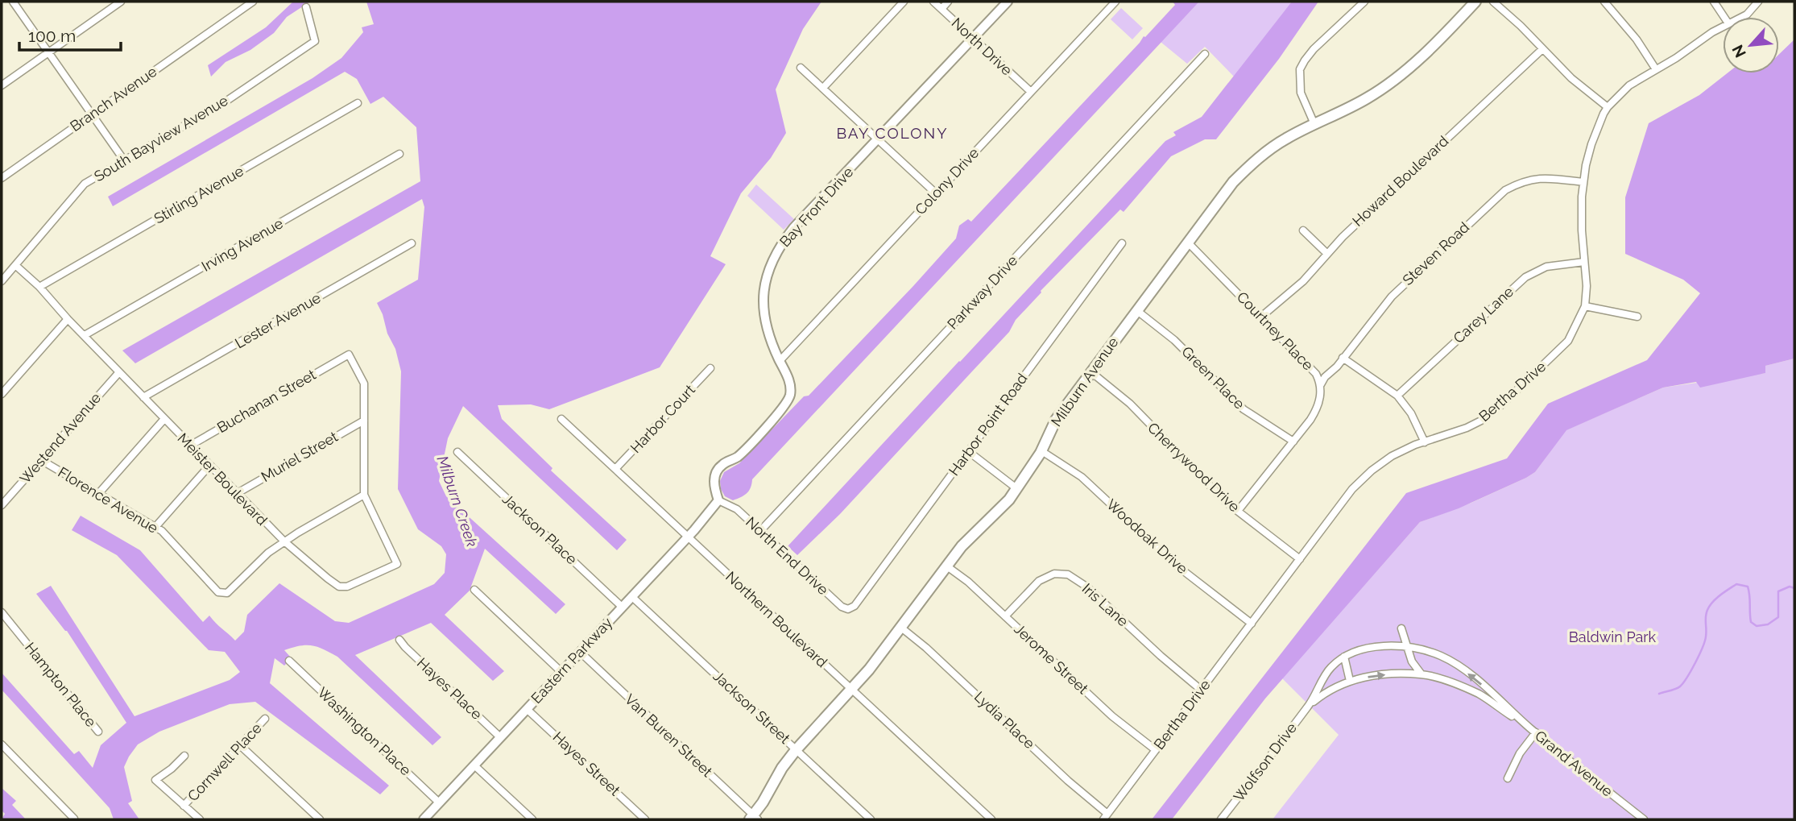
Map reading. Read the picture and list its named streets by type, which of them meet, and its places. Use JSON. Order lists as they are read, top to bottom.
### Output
{
  "streets": {
    "main road": ["Milburn Avenue"],
    "street": [
      "North Drive",
      "Branch Avenue",
      "South Bayview Avenue",
      "Colony Drive",
      "Howard Boulevard",
      "Stirling Avenue",
      "Bay Front Drive",
      "Irving Avenue",
      "Steven Road",
      "Parkway Drive",
      "Carey Lane",
      "Lester Avenue",
      "Courtney Place",
      "Green Place",
      "Bertha Drive",
      "Buchanan Street",
      "Harbor Court",
      "Harbor Point Road",
      "Westend Avenue",
      "Muriel Street",
      "Cherrywood Drive",
      "Meister Boulevard",
      "Florence Avenue",
      "Jackson Place",
      "Woodoak Drive",
      "North End Drive",
      "Iris Lane",
      "Northern Boulevard",
      "Jerome Street",
      "Eastern Parkway",
      "Hampton Place",
      "Hayes Place",
      "Jackson Street",
      "Lydia Place",
      "Washington Place",
      "Van Buren Street",
      "Cornwell Place",
      "Wolfson Drive",
      "Hayes Street",
      "Grand Avenue"
    ]
  },
  "crossings": [
    ["North Drive", "Colony Drive"],
    ["North Drive", "Bay Front Drive"],
    ["South Bayview Avenue", "Meister Boulevard"],
    ["Colony Drive", "Bay Front Drive"],
    ["Howard Boulevard", "Courtney Place"],
    ["Stirling Avenue", "Meister Boulevard"],
    ["Bay Front Drive", "North End Drive"],
    ["Bay Front Drive", "Eastern Parkway"],
    ["Irving Avenue", "Meister Boulevard"],
    ["Steven Road", "Courtney Place"],
    ["Steven Road", "Bertha Drive"],
    ["Parkway Drive", "North End Drive"],
    ["Carey Lane", "Bertha Drive"],
    ["Lester Avenue", "Meister Boulevard"],
    ["Courtney Place", "Green Place"],
    ["Courtney Place", "Milburn Avenue"],
    ["Courtney Place", "Cherrywood Drive"],
    ["Green Place", "Milburn Avenue"],
    ["Milburn Avenue", "Cherrywood Drive"],
    ["Milburn Avenue", "Woodoak Drive"],
    ["Milburn Avenue", "Northern Boulevard"],
    ["Milburn Avenue", "Jerome Street"],
    ["Milburn Avenue", "Jackson Street"],
    ["Milburn Avenue", "Lydia Place"],
    ["Milburn Avenue", "Van Buren Street"],
    ["Bertha Drive", "Cherrywood Drive"],
    ["Bertha Drive", "Woodoak Drive"],
    ["Bertha Drive", "Iris Lane"],
    ["Bertha Drive", "Jerome Street"],
    ["Bertha Drive", "Lydia Place"],
    ["Buchanan Street", "Muriel Street"],
    ["Buchanan Street", "Meister Boulevard"],
    ["Harbor Court", "Northern Boulevard"],
    ["Harbor Point Road", "North End Drive"],
    ["Westend Avenue", "Meister Boulevard"],
    ["Westend Avenue", "Florence Avenue"],
    ["Muriel Street", "Meister Boulevard"],
    ["Meister Boulevard", "Florence Avenue"],
    ["Jackson Place", "Eastern Parkway"],
    ["North End Drive", "Eastern Parkway"],
    ["Iris Lane", "Jerome Street"],
    ["Northern Boulevard", "Eastern Parkway"],
    ["Eastern Parkway", "Hayes Place"],
    ["Eastern Parkway", "Jackson Street"],
    ["Eastern Parkway", "Washington Place"],
    ["Eastern Parkway", "Van Buren Street"],
    ["Eastern Parkway", "Hayes Street"],
    ["Wolfson Drive", "Grand Avenue"]
  ],
  "districts": ["BAY COLONY"],
  "water": ["Milburn Creek"],
  "parks": ["Baldwin Park"],
  "scale_bar": "100 m",
  "north": "bottom left"
}
